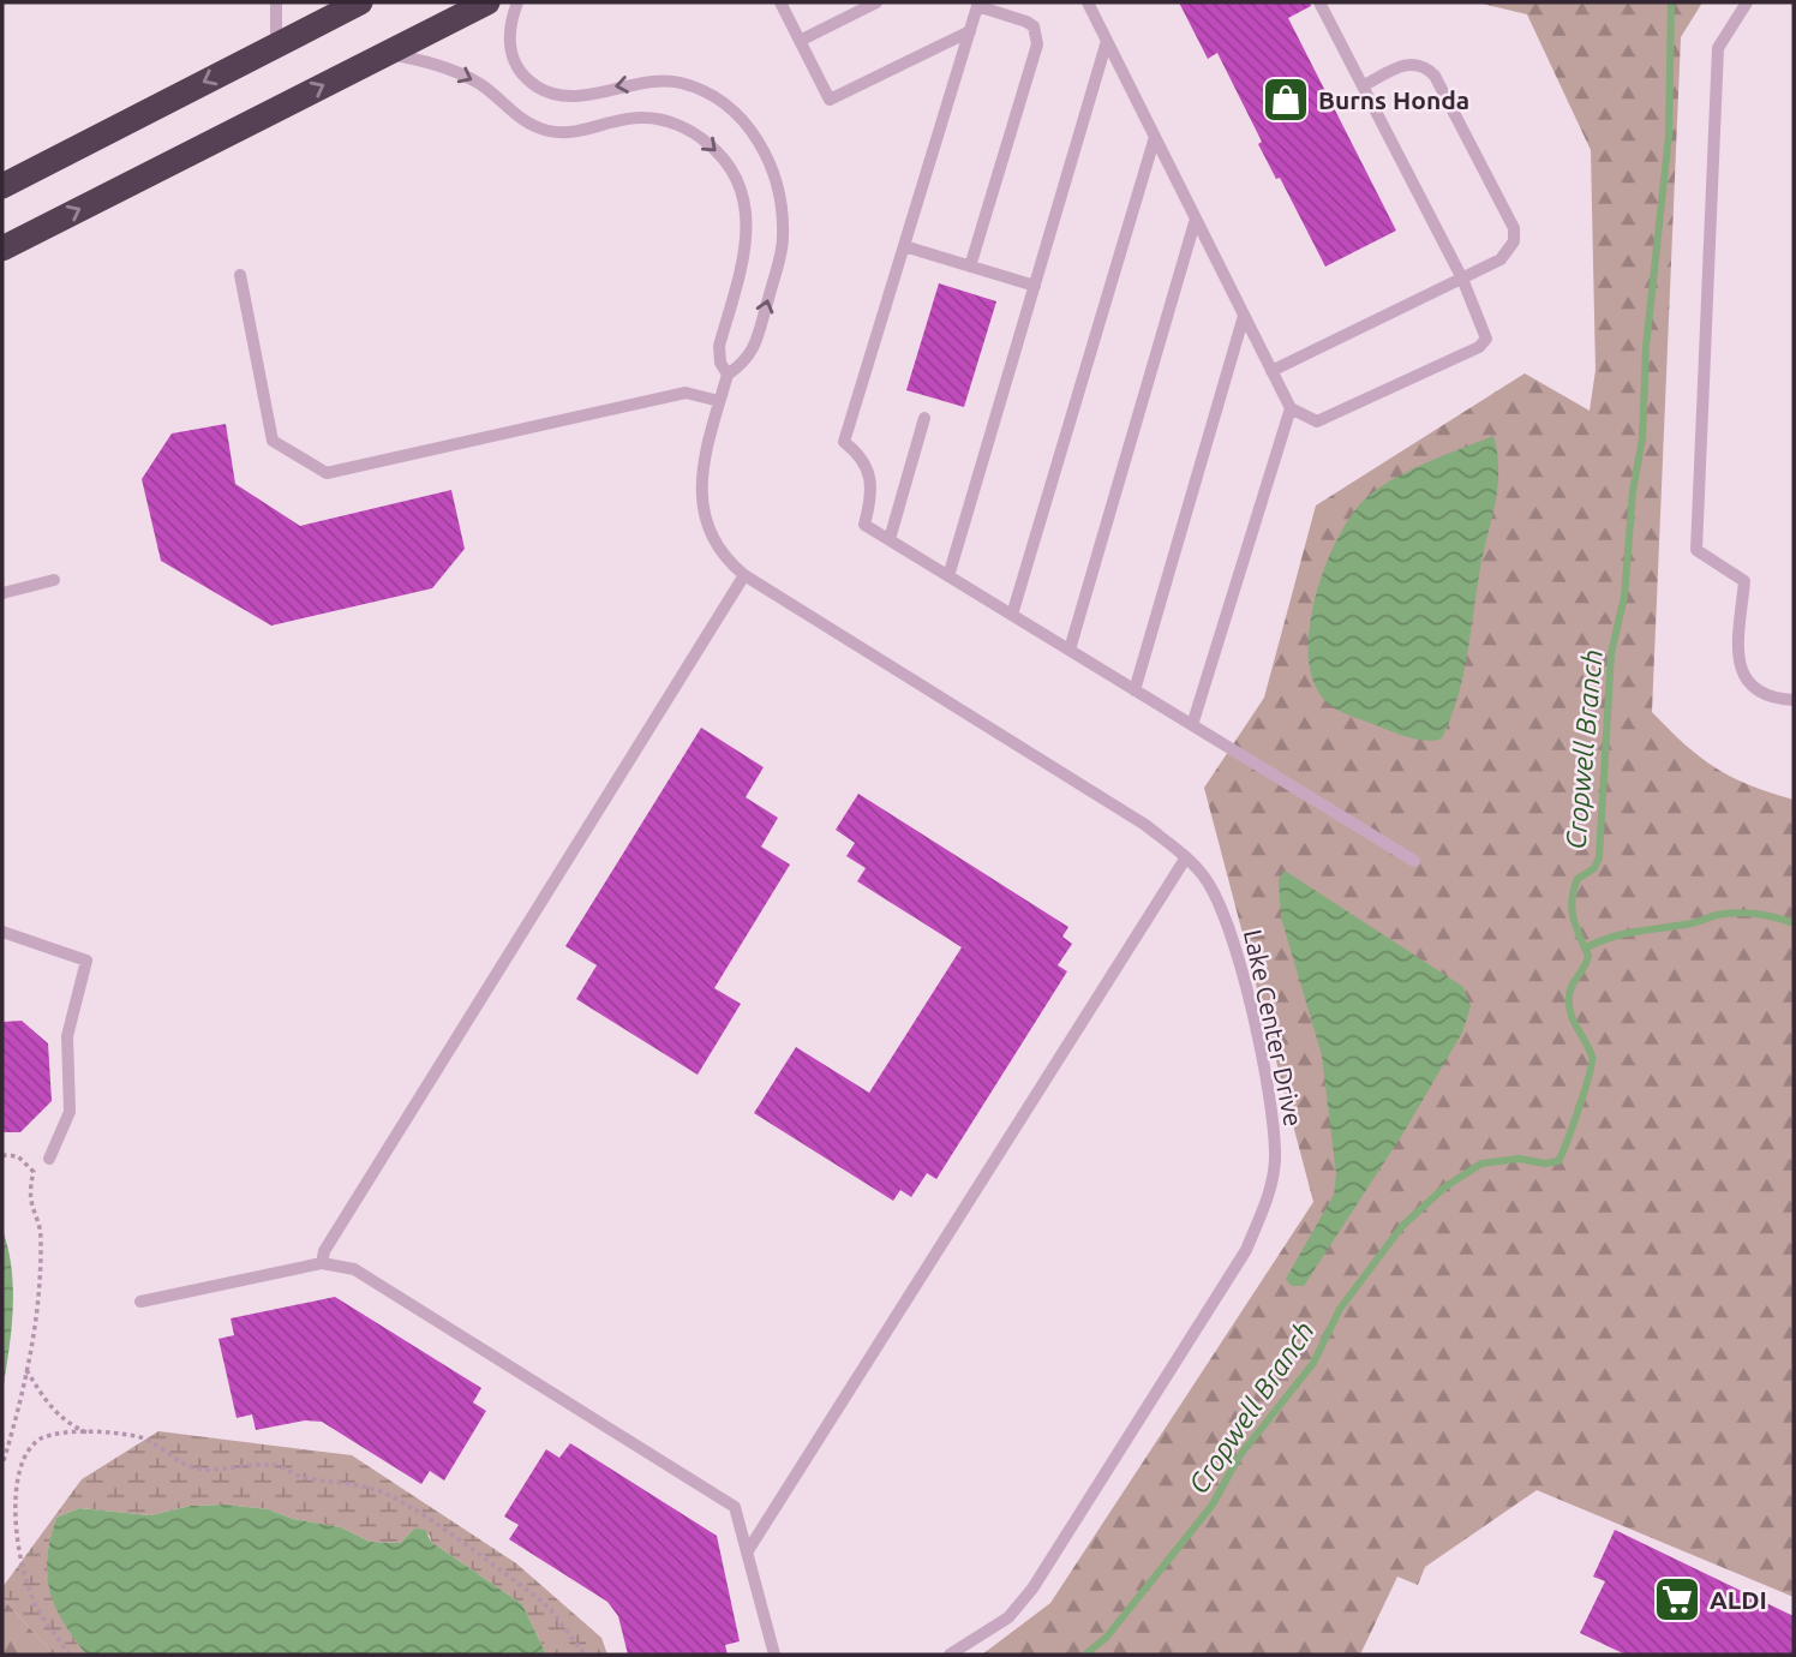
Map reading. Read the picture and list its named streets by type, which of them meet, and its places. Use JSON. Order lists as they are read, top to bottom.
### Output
{
  "streets": {
    "lane": ["Lake Center Drive"]
  },
  "water": ["Cropwell Branch"],
  "places": {
    "shop": ["Burns Honda"],
    "supermarket": ["ALDI"]
  }
}
